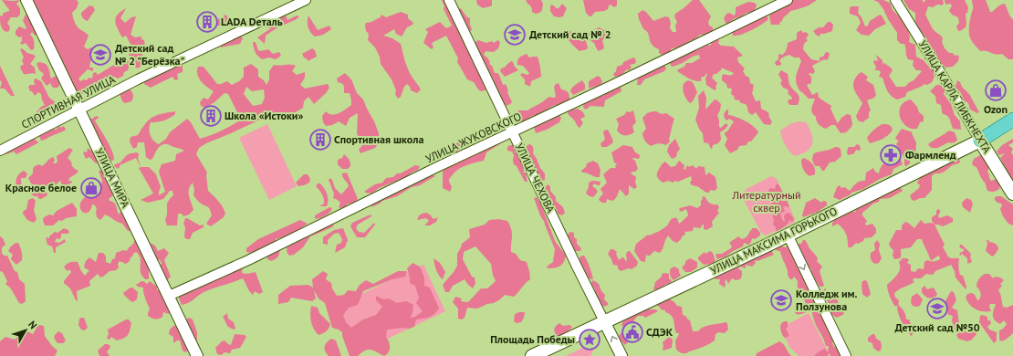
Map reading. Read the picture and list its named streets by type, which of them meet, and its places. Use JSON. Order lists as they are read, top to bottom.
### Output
{
  "streets": {
    "main road": ["УЛИЦА КАРЛА ЛИБКНЕХТА", "УЛИЦА МАКСИМА ГОРЬКОГО"],
    "street": [
      "СПОРТИВНАЯ УЛИЦА",
      "УЛИЦА ЖУКОВСКОГО",
      "УЛИЦА МИРА",
      "УЛИЦА ЧЕХОВА"
    ]
  },
  "crossings": [
    ["УЛИЦА КАРЛА ЛИБКНЕХТА", "УЛИЦА МАКСИМА ГОРЬКОГО"],
    ["СПОРТИВНАЯ УЛИЦА", "УЛИЦА МИРА"],
    ["УЛИЦА ЖУКОВСКОГО", "УЛИЦА МИРА"],
    ["УЛИЦА ЖУКОВСКОГО", "УЛИЦА ЧЕХОВА"],
    ["УЛИЦА ЧЕХОВА", "УЛИЦА МАКСИМА ГОРЬКОГО"]
  ],
  "parks": ["Литературный сквер"],
  "places": {
    "building": ["LADA Dеталь", "Школа «Истоки»", "Спортивная школа"],
    "school or university": [
      "Детский сад № 2",
      "Детский сад № 2 \"Берёзка\"",
      "Колледж им. Ползунова",
      "Детский сад №50"
    ],
    "shop": ["Ozon", "Красное белое"],
    "pharmacy": ["Фармленд"],
    "public building": ["СДЭК"],
    "place": ["Площадь Победы"]
  },
  "north": "top right"
}
